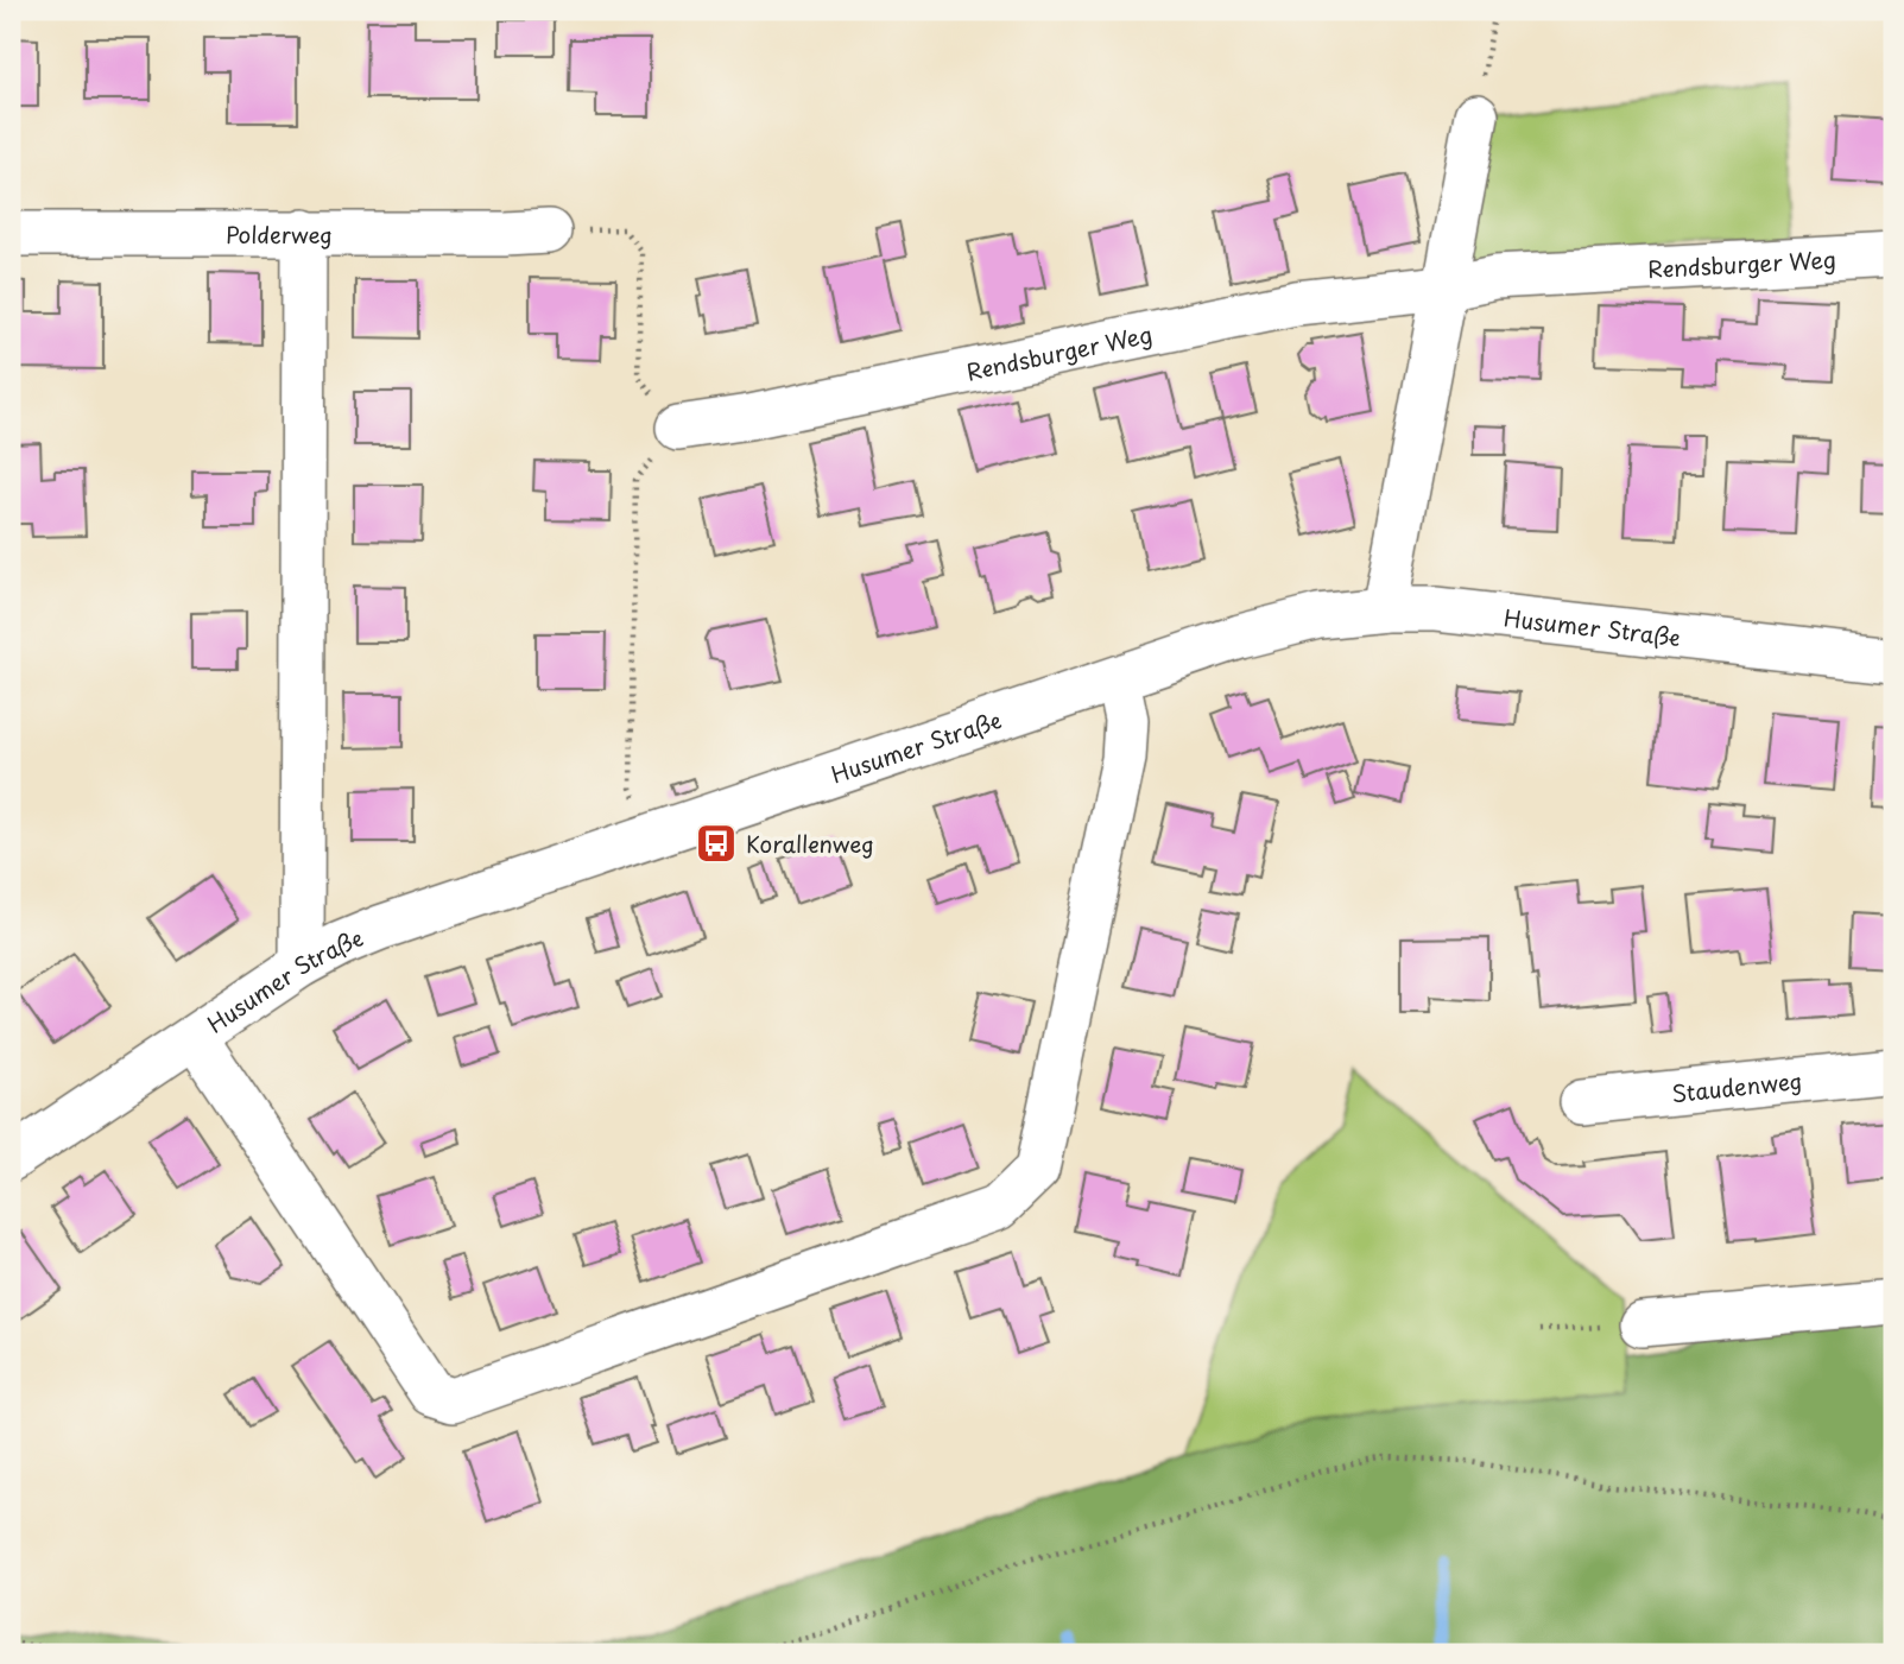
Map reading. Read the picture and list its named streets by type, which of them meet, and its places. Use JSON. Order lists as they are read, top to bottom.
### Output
{
  "streets": {
    "street": [
      "Polderweg",
      "Rendsburger Weg",
      "Husumer Straße",
      "Staudenweg"
    ]
  },
  "places": {
    "bus stop": ["Korallenweg"]
  }
}
